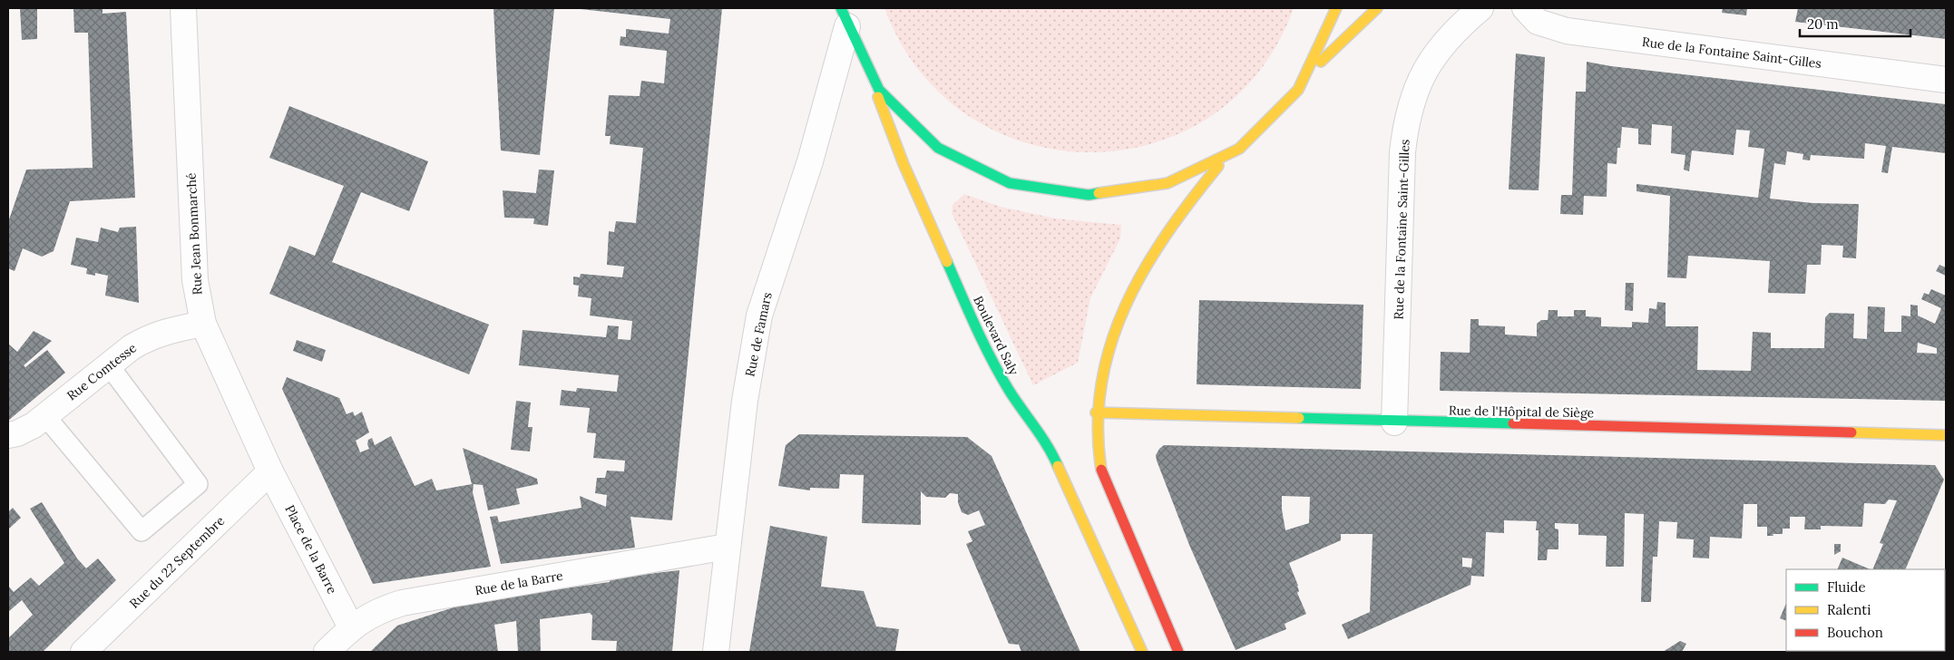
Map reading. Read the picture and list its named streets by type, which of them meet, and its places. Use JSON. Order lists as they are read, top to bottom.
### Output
{
  "streets": {
    "main road": ["Boulevard Saly", "Rue de l'Hôpital de Siège"],
    "street": [
      "Rue de la Fontaine Saint-Gilles",
      "Rue Jean Bonmarché",
      "Rue de Famars",
      "Rue Comtesse",
      "Place de la Barre",
      "Rue du 22 Septembre",
      "Rue de la Barre"
    ]
  },
  "crossings": [
    ["Rue de la Fontaine Saint-Gilles", "Rue de l'Hôpital de Siège"],
    ["Rue Jean Bonmarché", "Rue Comtesse"],
    ["Rue Jean Bonmarché", "Place de la Barre"],
    ["Rue Jean Bonmarché", "Rue du 22 Septembre"],
    ["Rue de Famars", "Rue de la Barre"],
    ["Place de la Barre", "Rue du 22 Septembre"],
    ["Place de la Barre", "Rue de la Barre"]
  ],
  "legend": ["Fluide", "Ralenti", "Bouchon"],
  "scale_bar": "20 m"
}
